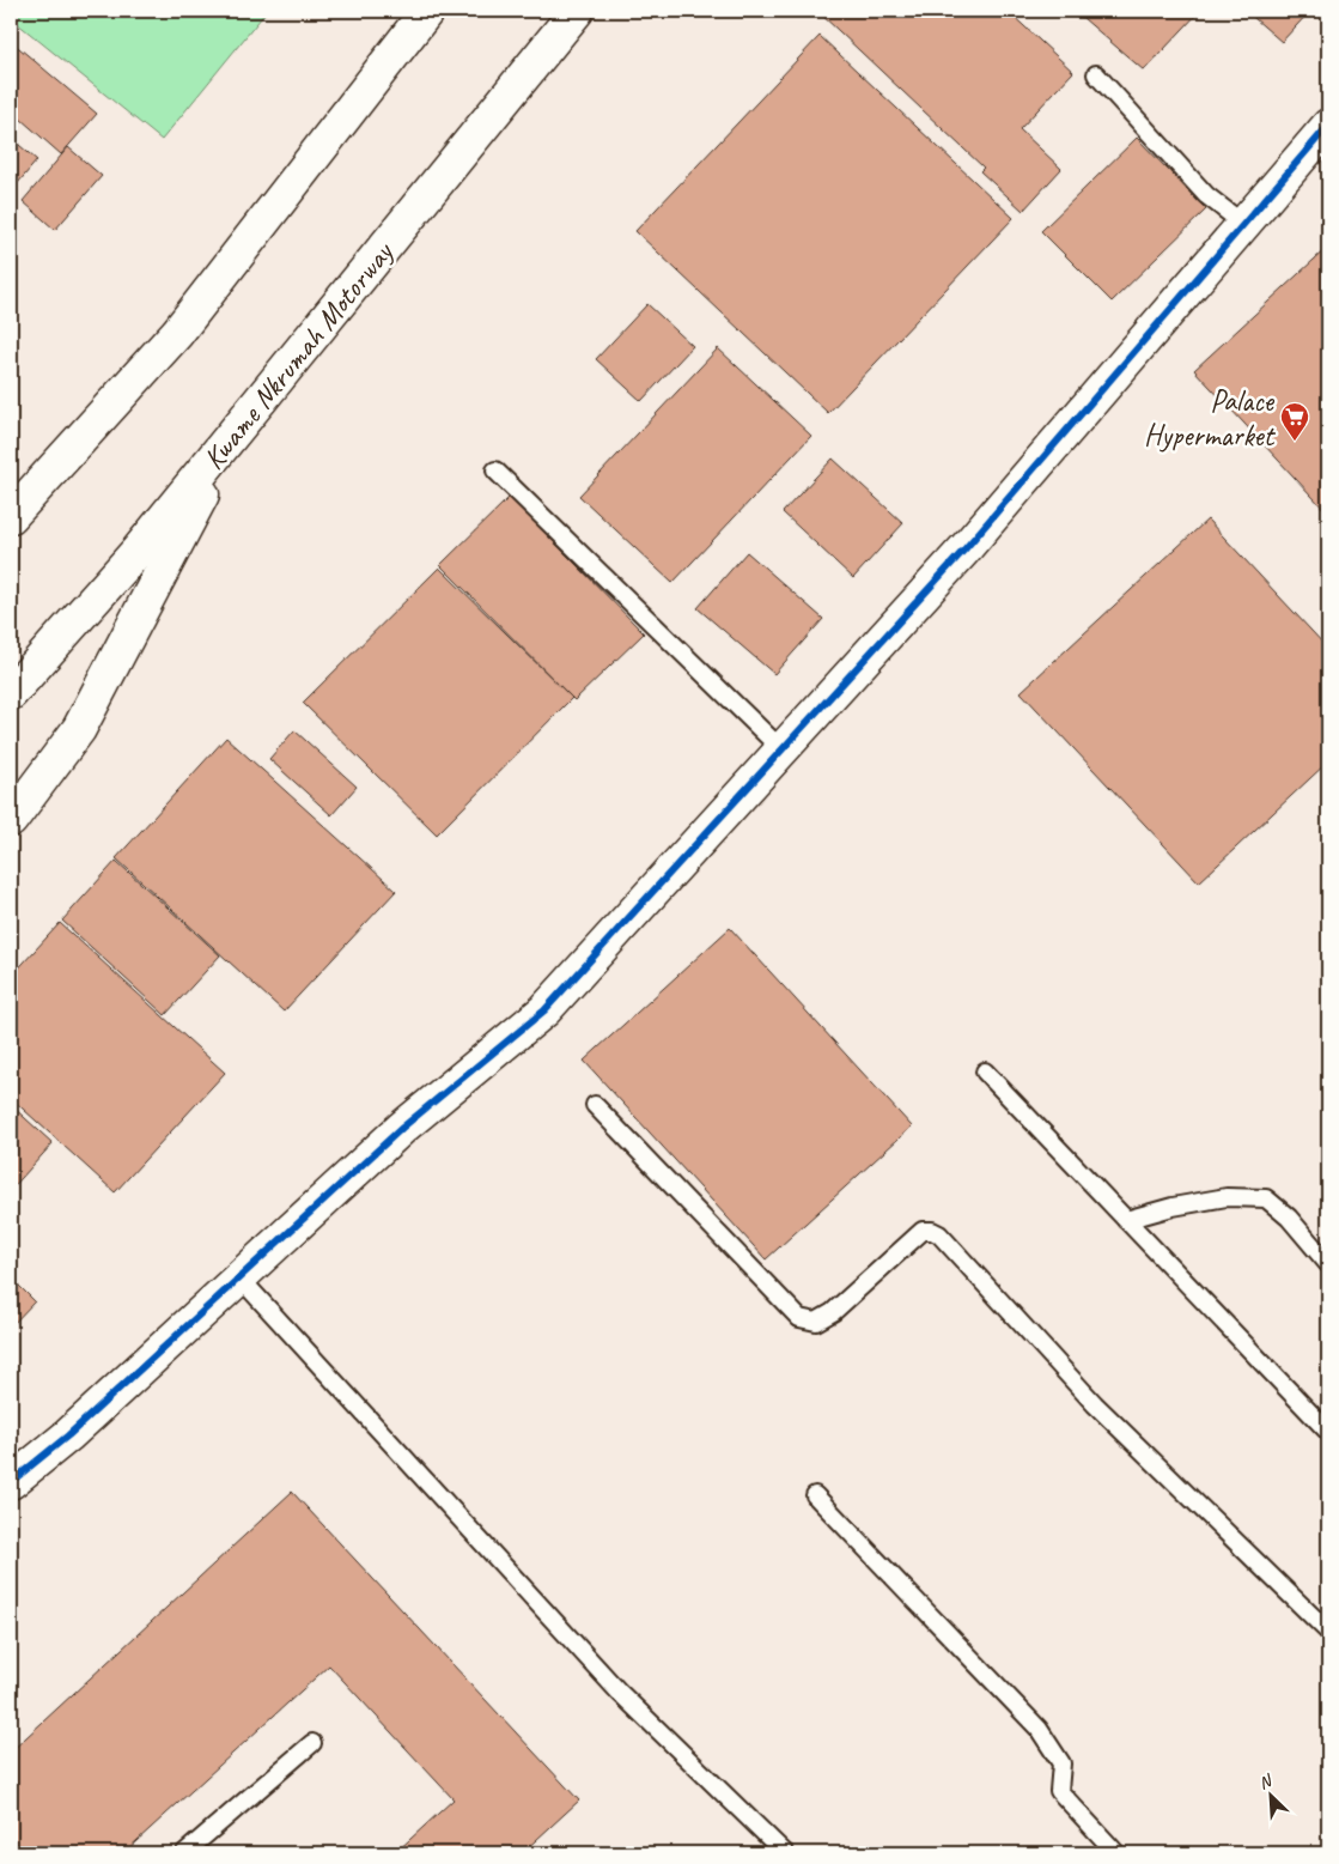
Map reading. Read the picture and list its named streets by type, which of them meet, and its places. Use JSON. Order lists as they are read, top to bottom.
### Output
{
  "streets": {
    "main road": ["Kwame Nkrumah Motorway"]
  },
  "places": {
    "supermarket": ["Palace Hypermarket"]
  },
  "north": "top left"
}
